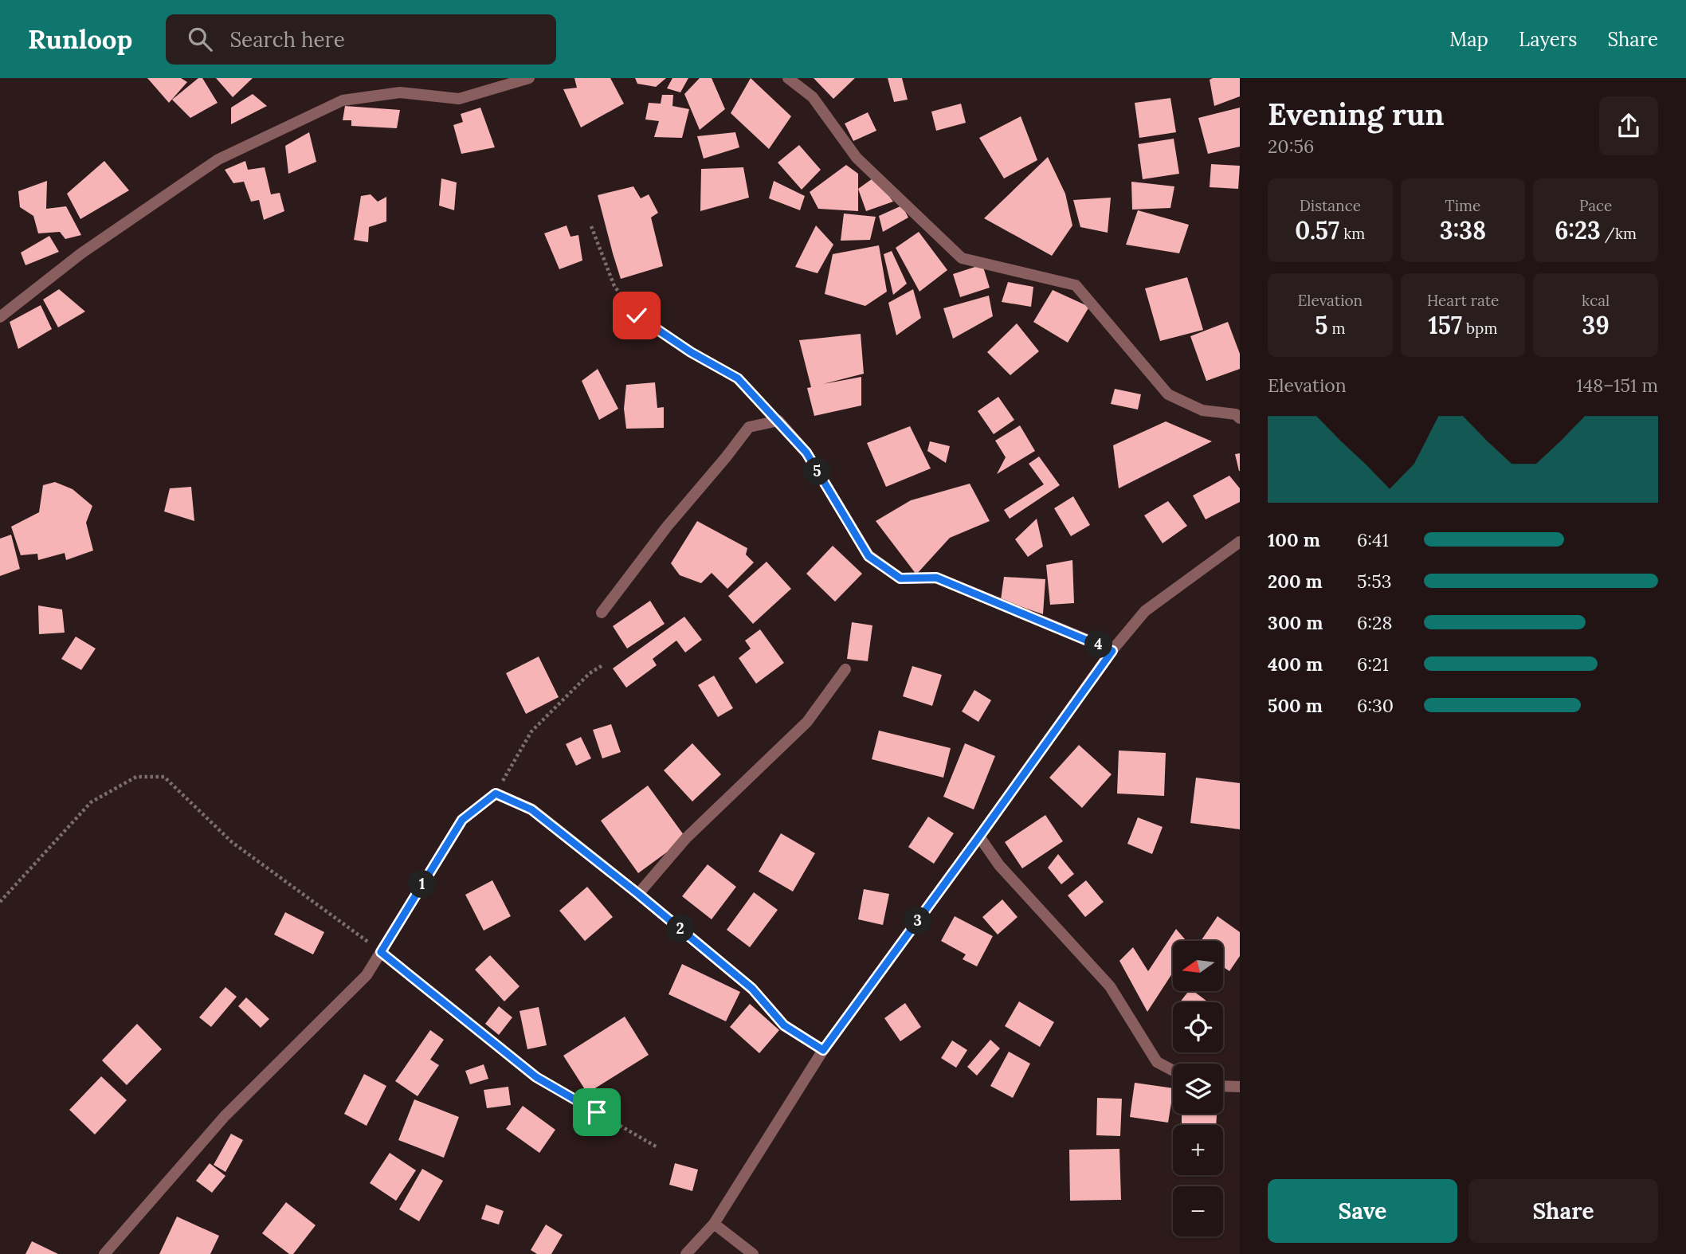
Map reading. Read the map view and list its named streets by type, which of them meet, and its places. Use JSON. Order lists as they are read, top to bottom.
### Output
{
  "north": "left",
  "page": {
    "header": "Runloop",
    "search": "Search here",
    "nav": ["Map", "Layers", "Share"],
    "heading": ["Evening run", "20:56"],
    "stats": [
      ["Distance", "0.57 km"],
      ["Time", "3:38"],
      ["Pace", "6:23 /km"],
      ["Elevation", "5 m"],
      ["Heart rate", "157 bpm"],
      ["kcal", "39"]
    ],
    "chart": ["Elevation", "148–151 m"],
    "pins": [
      "5",
      "4",
      "1",
      "3",
      "2"
    ],
    "list": [
      {
        "name": "100 m",
        "note": "6:41"
      },
      {
        "name": "200 m",
        "note": "5:53"
      },
      {
        "name": "300 m",
        "note": "6:28"
      },
      {
        "name": "400 m",
        "note": "6:21"
      },
      {
        "name": "500 m",
        "note": "6:30"
      }
    ],
    "map_buttons": ["+", "−"],
    "buttons": ["Save", "Share"]
  }
}
